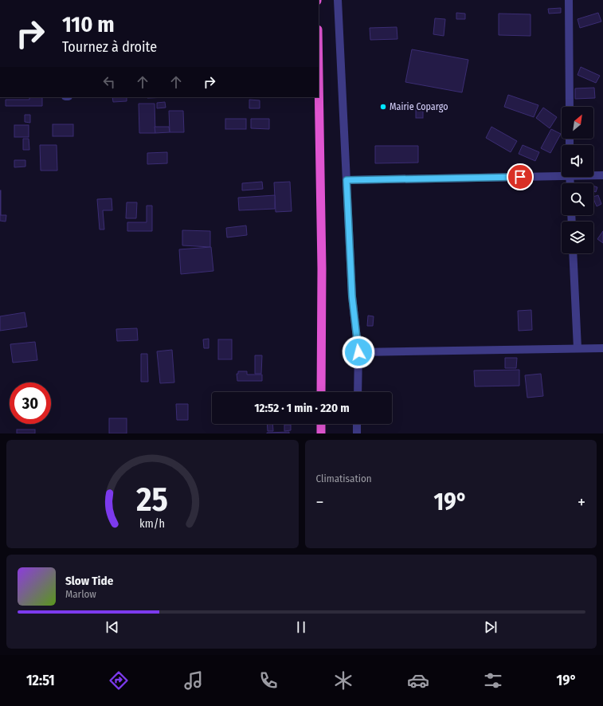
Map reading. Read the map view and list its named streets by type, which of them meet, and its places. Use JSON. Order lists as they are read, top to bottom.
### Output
{
  "places": ["Mairie Copargo"],
  "north": "top right",
  "page": {
    "turn": ["110 m", "Tournez à droite"],
    "limit": "30",
    "trip": "12:52 · 1 min · 220 m",
    "tile": "Climatisation",
    "heat": ["−", "19°", "+"],
    "song": ["Slow Tide", "Marlow"],
    "tabs": ["12:51", "19°"],
    "gauge": ["25", "km/h"]
  }
}
